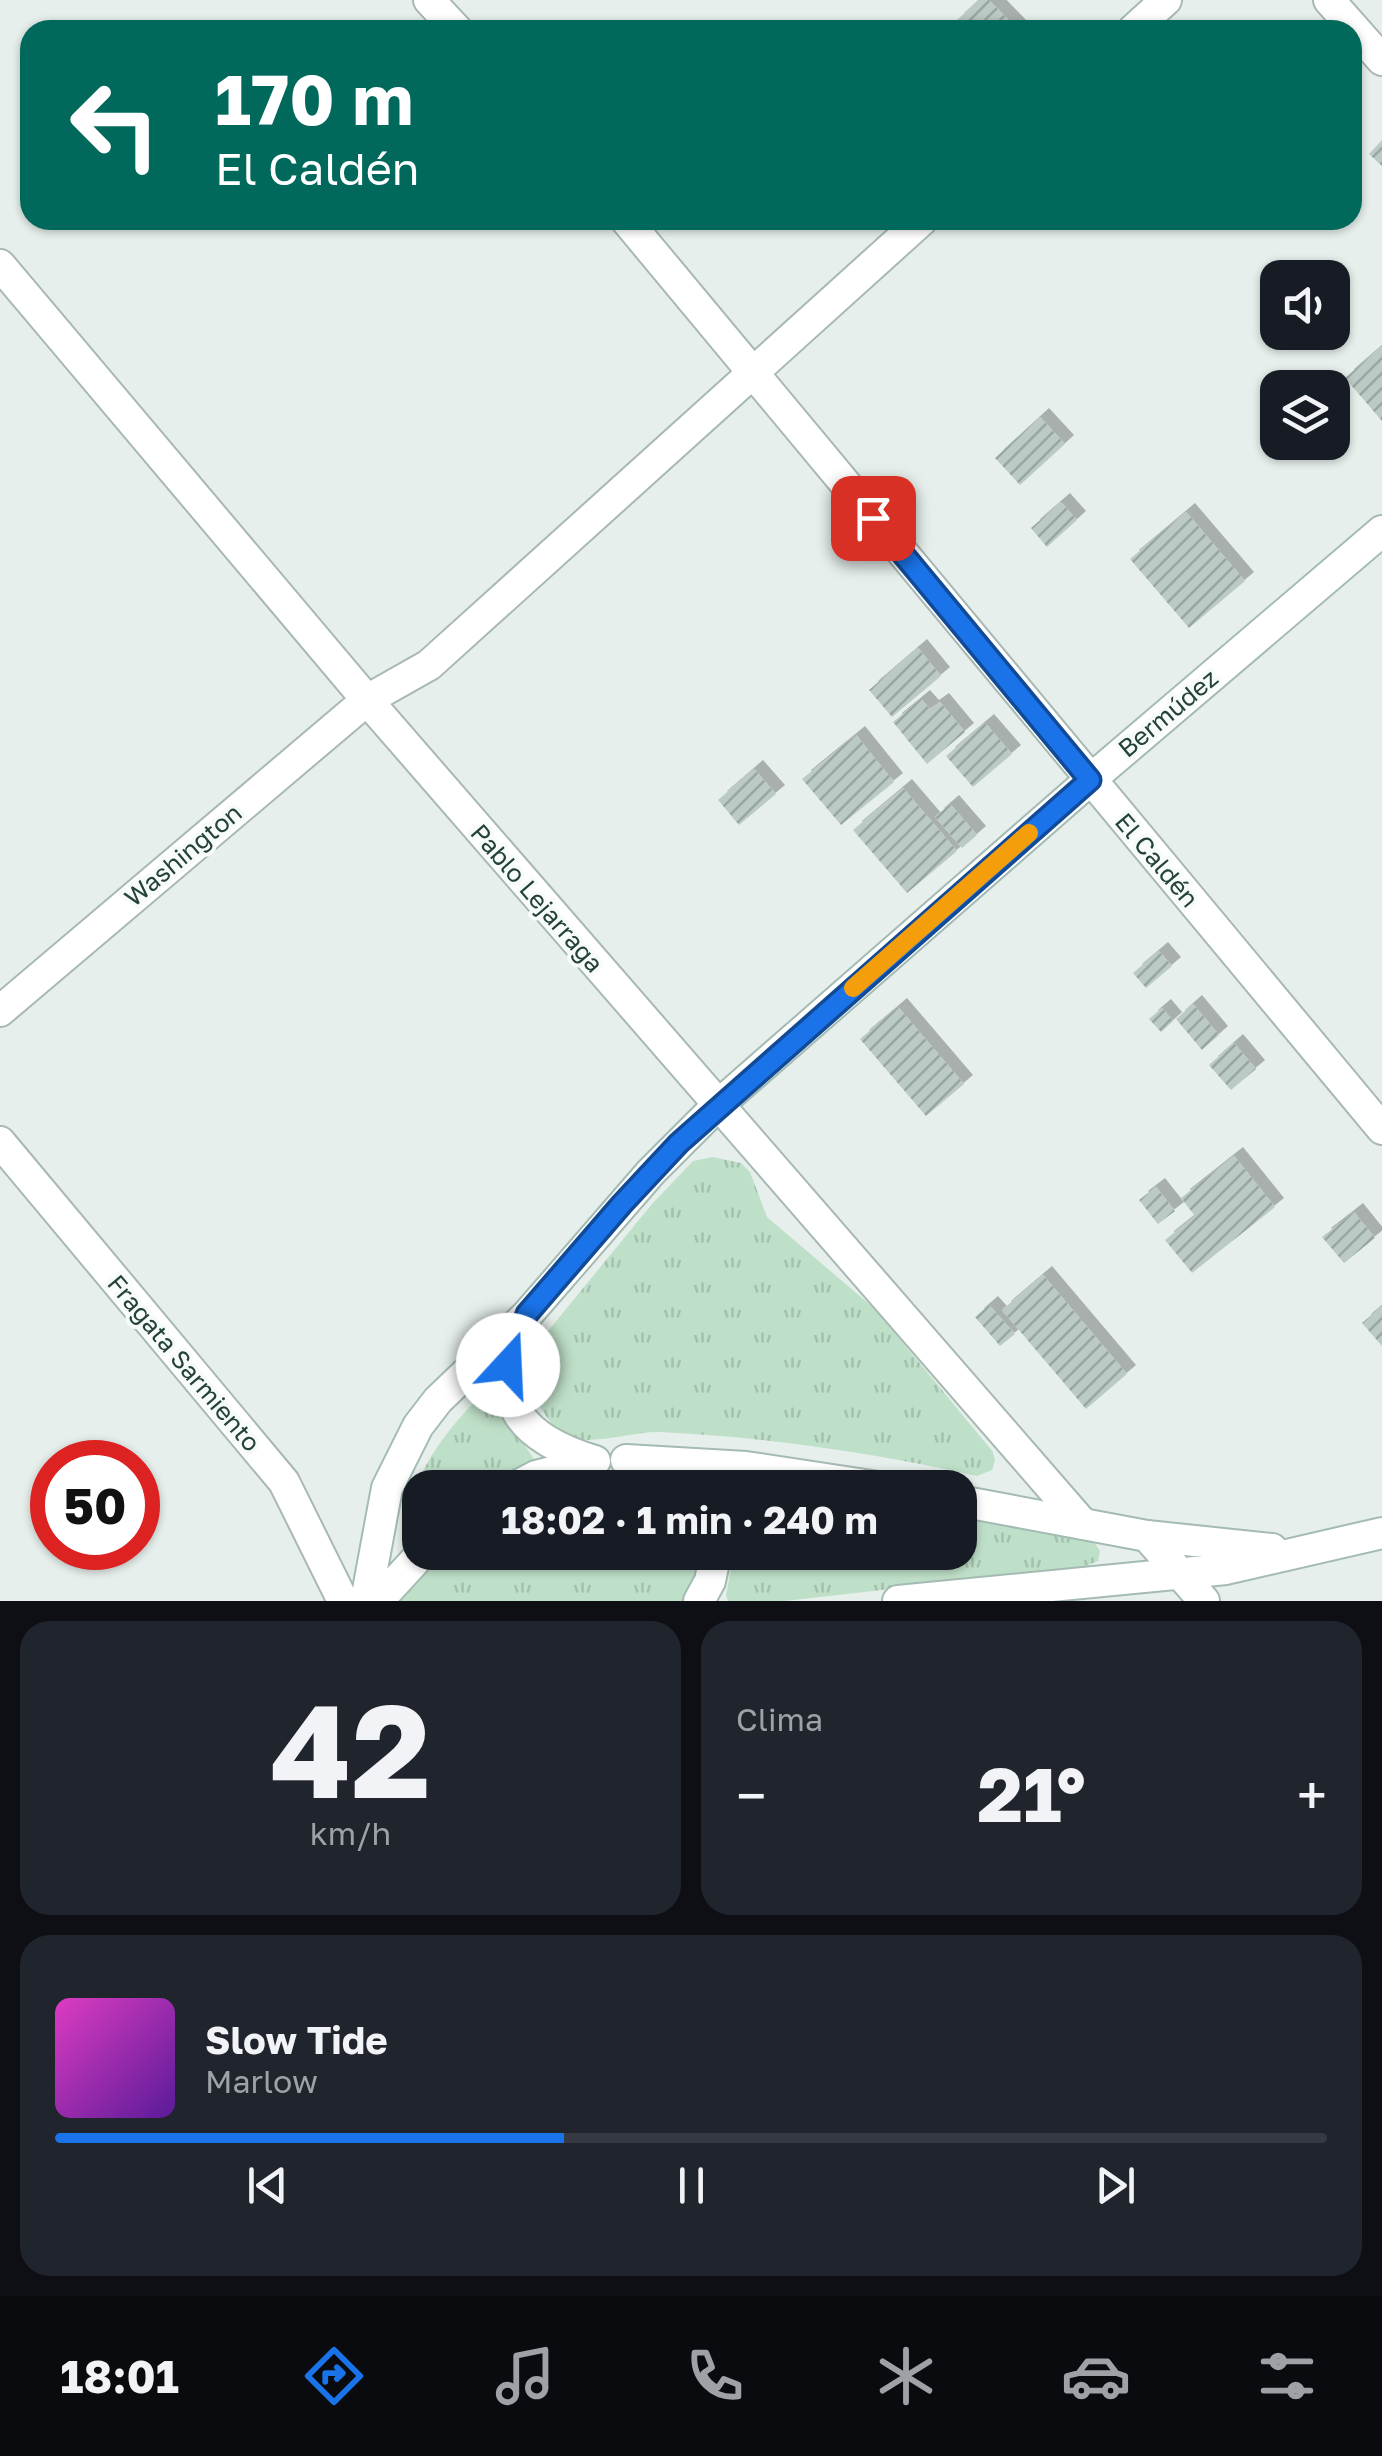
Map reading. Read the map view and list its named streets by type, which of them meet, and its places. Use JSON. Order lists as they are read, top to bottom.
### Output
{
  "streets": {
    "street": [
      "Bermúdez",
      "Washington",
      "El Caldén",
      "Pablo Lejarraga",
      "Fragata Sarmiento"
    ]
  },
  "crossings": [
    ["Bermúdez", "El Caldén"],
    ["Bermúdez", "Pablo Lejarraga"],
    ["Washington", "El Caldén"],
    ["Washington", "Pablo Lejarraga"]
  ],
  "page": {
    "turn": ["170 m", "El Caldén"],
    "limit": "50",
    "trip": "18:02 · 1 min · 240 m",
    "tile": [
      ["42", "km/h"],
      "Clima"
    ],
    "heat": ["−", "21°", "+"],
    "song": ["Slow Tide", "Marlow"],
    "tabs": "18:01"
  }
}
